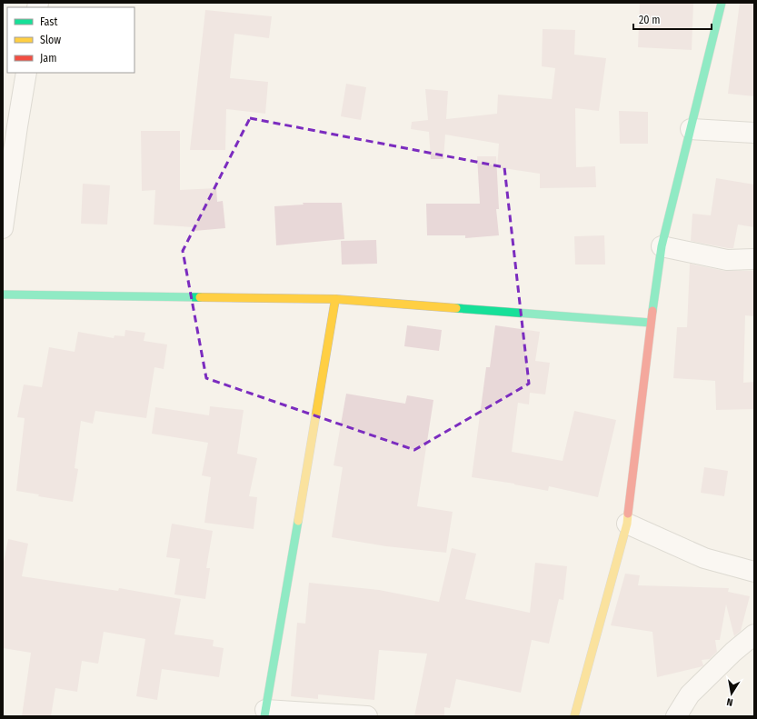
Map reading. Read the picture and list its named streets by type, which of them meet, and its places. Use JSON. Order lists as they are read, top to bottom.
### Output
{
  "legend": ["Fast", "Slow", "Jam"],
  "scale_bar": "20 m",
  "north": "bottom"
}
